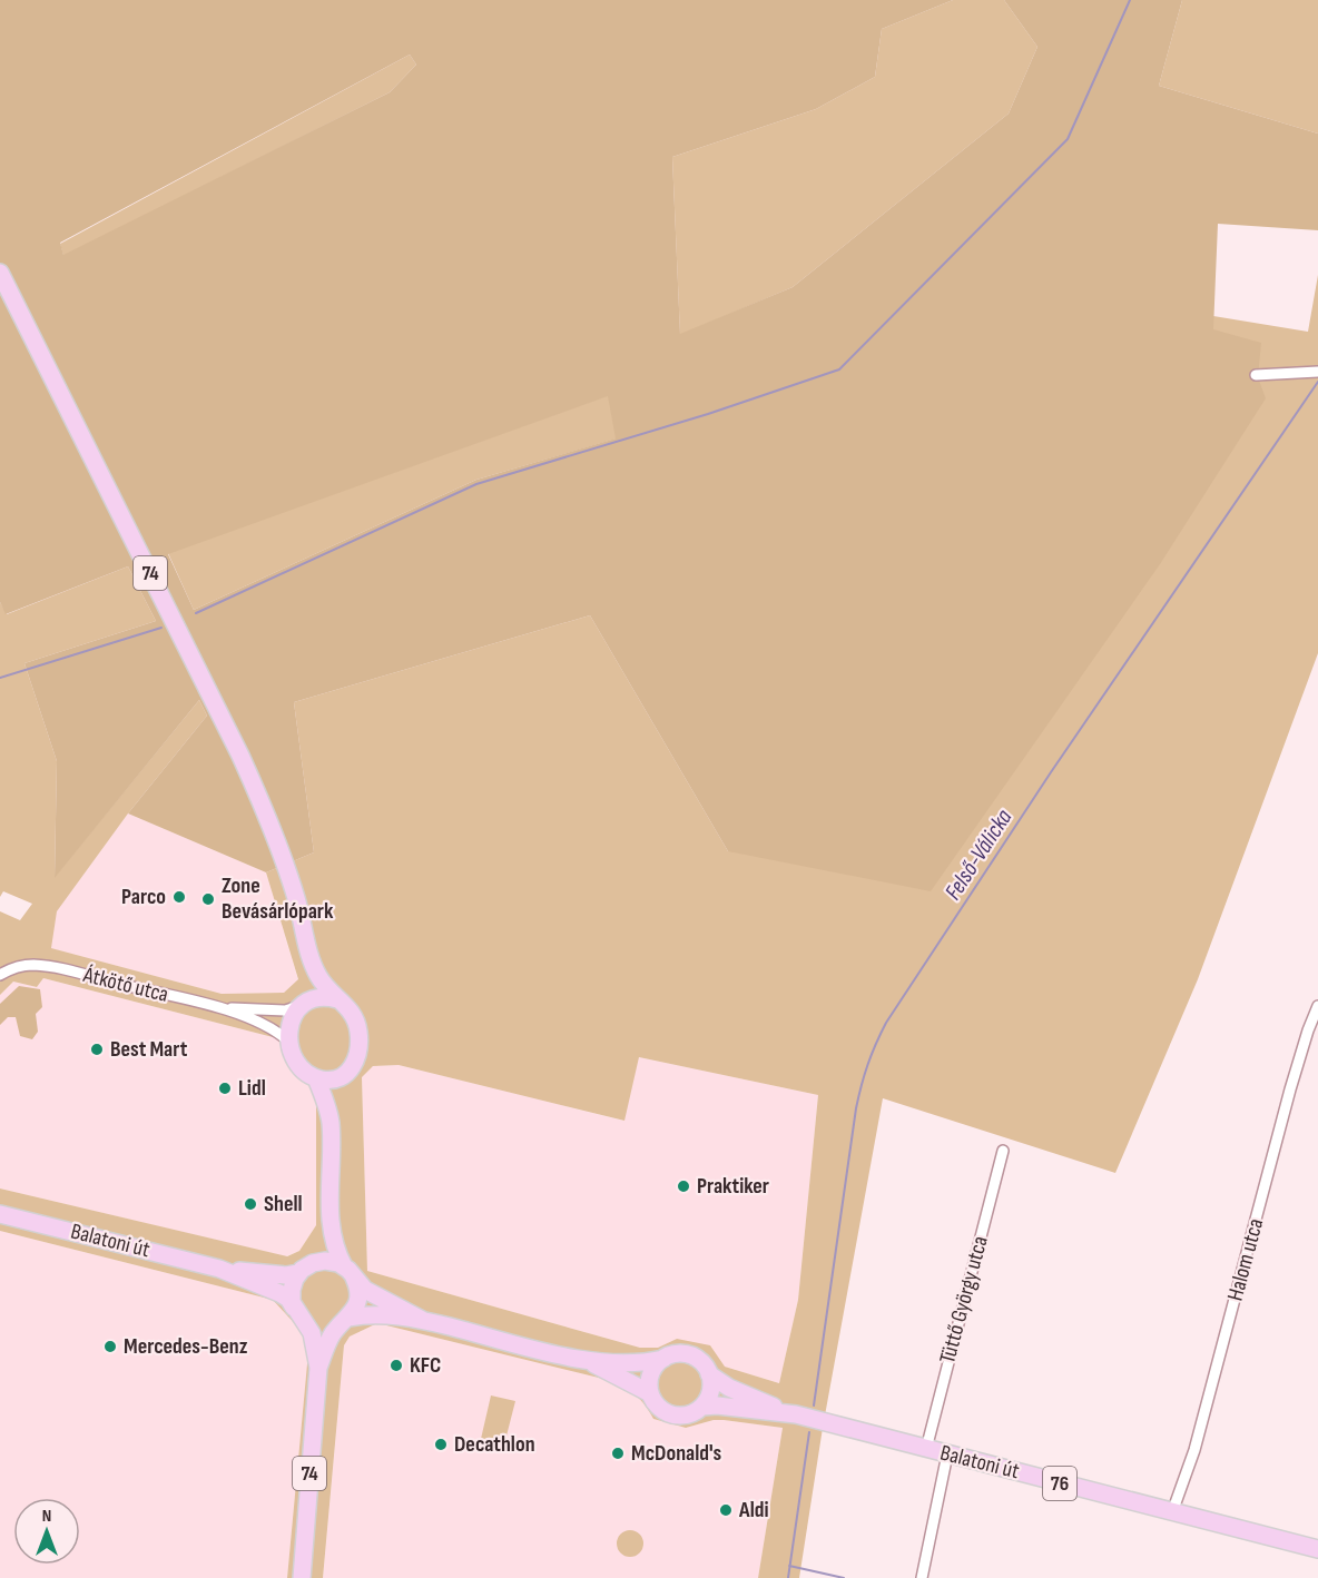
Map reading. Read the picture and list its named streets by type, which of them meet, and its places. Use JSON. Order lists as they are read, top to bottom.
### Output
{
  "streets": {
    "main road": ["74", "Balatoni út", "76"],
    "street": ["Átkötő utca", "Halom utca", "Tüttő György utca"]
  },
  "crossings": [
    ["74", "Átkötő utca"],
    ["74", "Balatoni út"],
    ["74", "76"],
    ["Balatoni út", "Halom utca"],
    ["Balatoni út", "Tüttő György utca"],
    ["Balatoni út", "76"]
  ],
  "water": ["Felső-Válicka"],
  "places": [
    "Parco",
    "Zone Bevásárlópark",
    "Best Mart",
    "Lidl",
    "Praktiker",
    "Shell",
    "Mercedes-Benz",
    "KFC",
    "Decathlon",
    "McDonald's",
    "Aldi"
  ],
  "north": "top"
}
